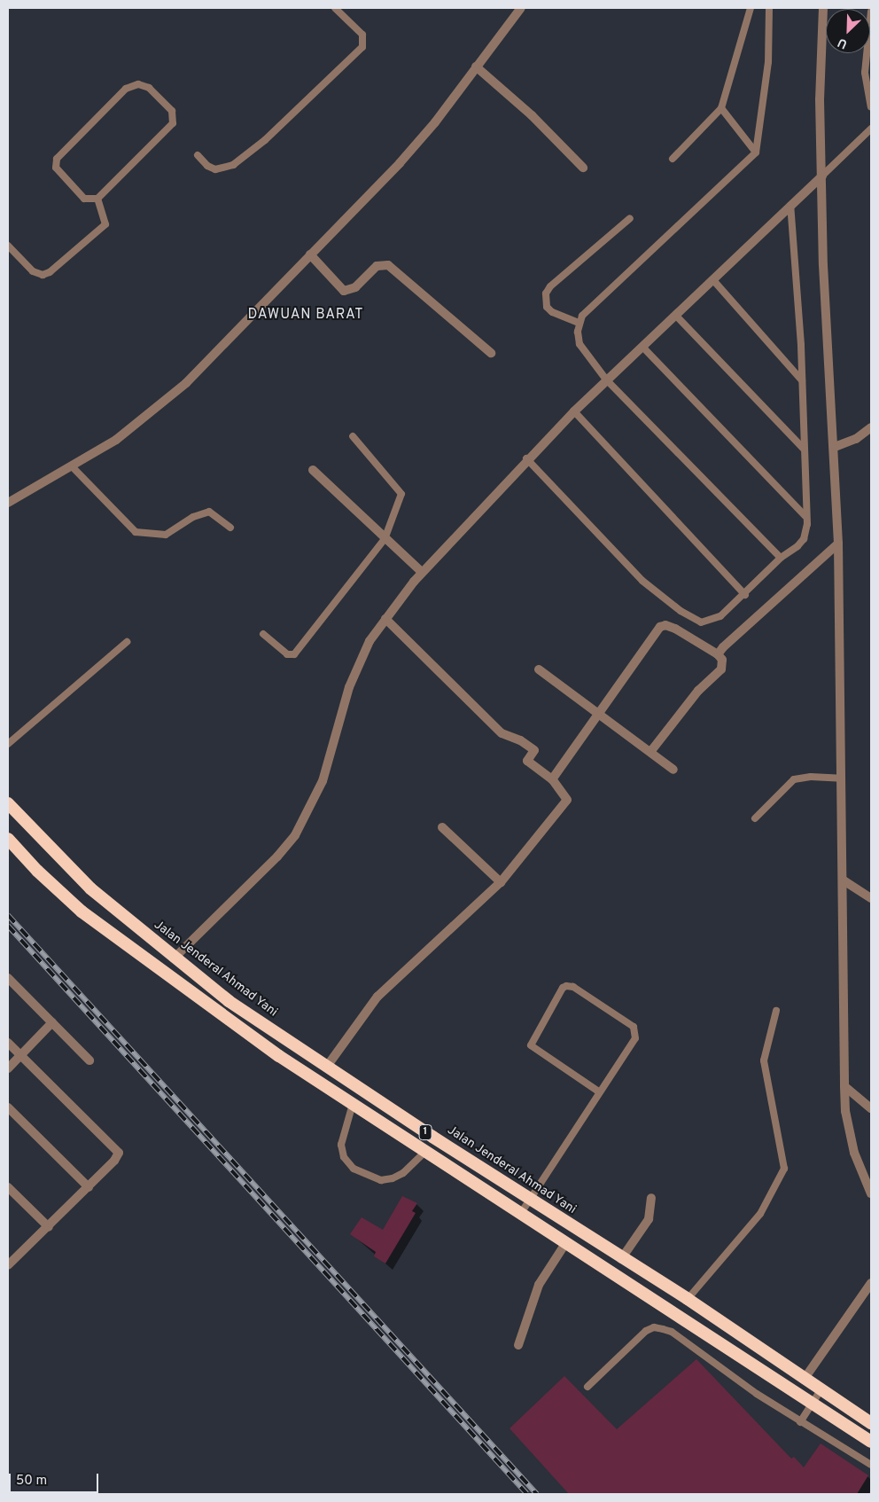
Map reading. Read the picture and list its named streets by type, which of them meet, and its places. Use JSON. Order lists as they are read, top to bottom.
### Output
{
  "streets": {
    "highway": ["Jalan Jenderal Ahmad Yani", "1"]
  },
  "districts": ["DAWUAN BARAT"],
  "scale_bar": "50 m",
  "north": "bottom left"
}
